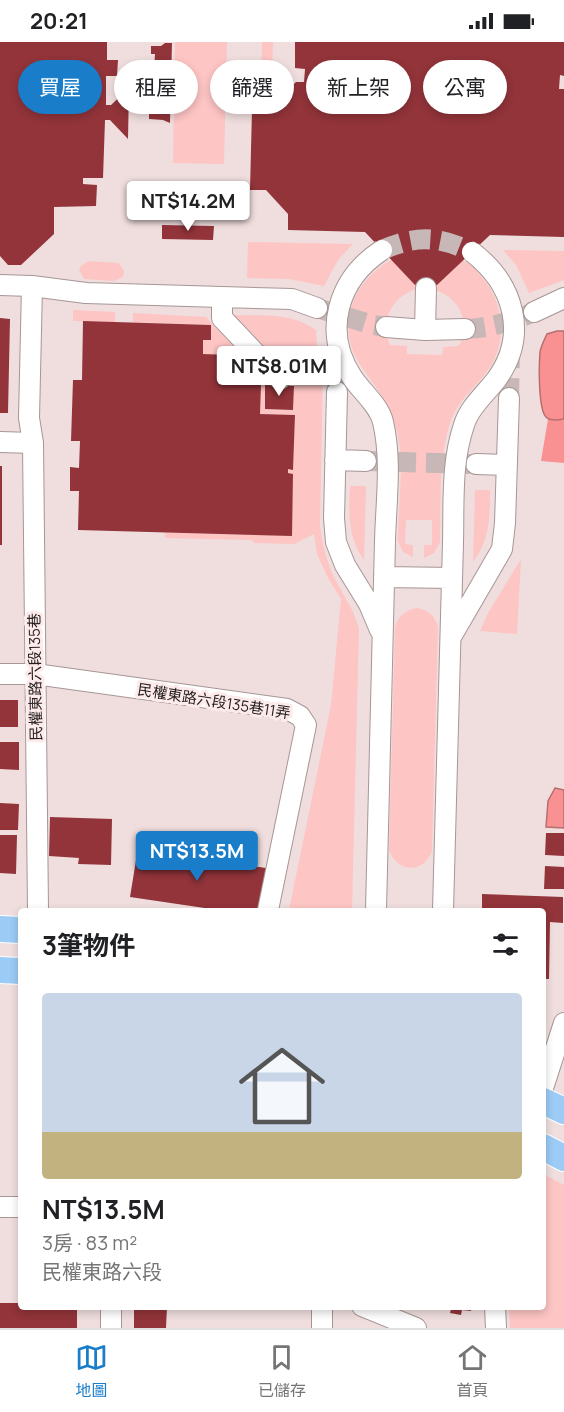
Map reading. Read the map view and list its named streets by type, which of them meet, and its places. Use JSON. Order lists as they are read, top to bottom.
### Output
{
  "streets": {
    "street": ["民權東路六段135巷", "民權東路六段135巷11弄"]
  },
  "crossings": [
    ["民權東路六段135巷", "民權東路六段135巷11弄"]
  ],
  "page": {
    "status": "20:21",
    "chip": [
      "買屋",
      "租屋",
      "篩選",
      "新上架",
      "公寓"
    ],
    "price": ["NT$14.2M", "NT$8.01M", "NT$13.5M"],
    "heading": "3筆物件",
    "list": [
      {
        "name": "NT$13.5M",
        "note": "3房 · 83 m² · 民權東路六段"
      }
    ],
    "tabs": ["地圖", "已儲存", "首頁"]
  }
}
